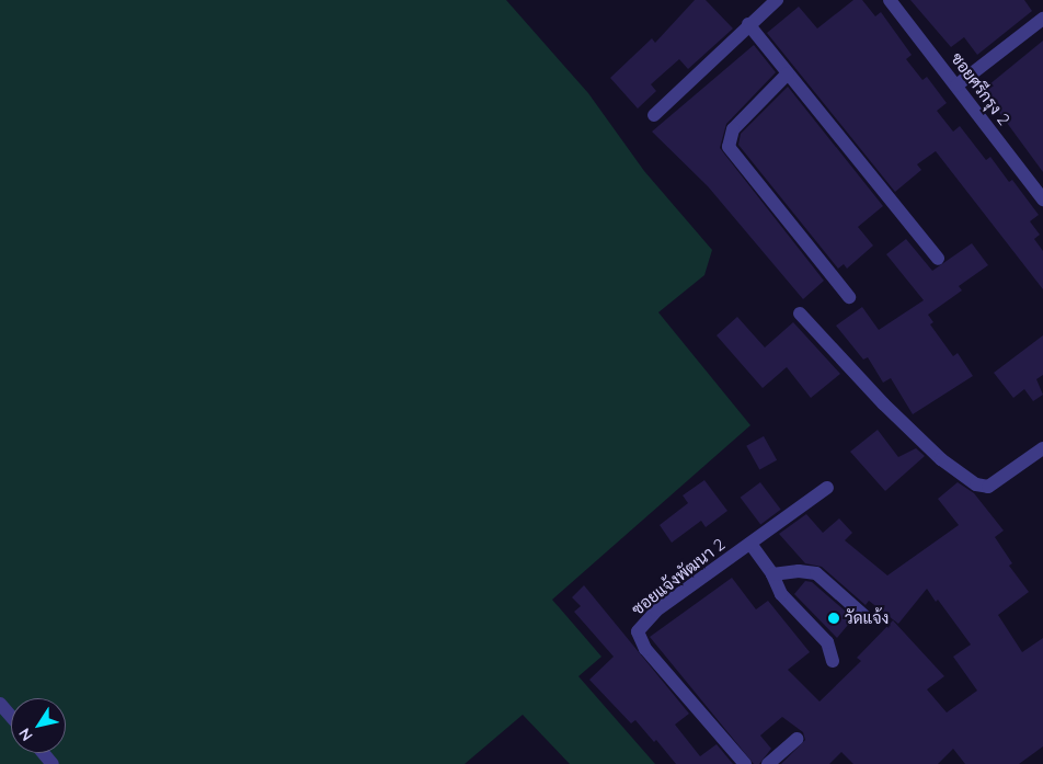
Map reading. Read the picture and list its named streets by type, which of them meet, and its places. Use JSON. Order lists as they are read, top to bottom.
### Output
{
  "streets": {
    "street": ["ซอยศรีกรุง 2", "ซอยแจ้งพัฒนา 2"]
  },
  "places": ["วัดแจ้ง"],
  "north": "bottom left"
}
